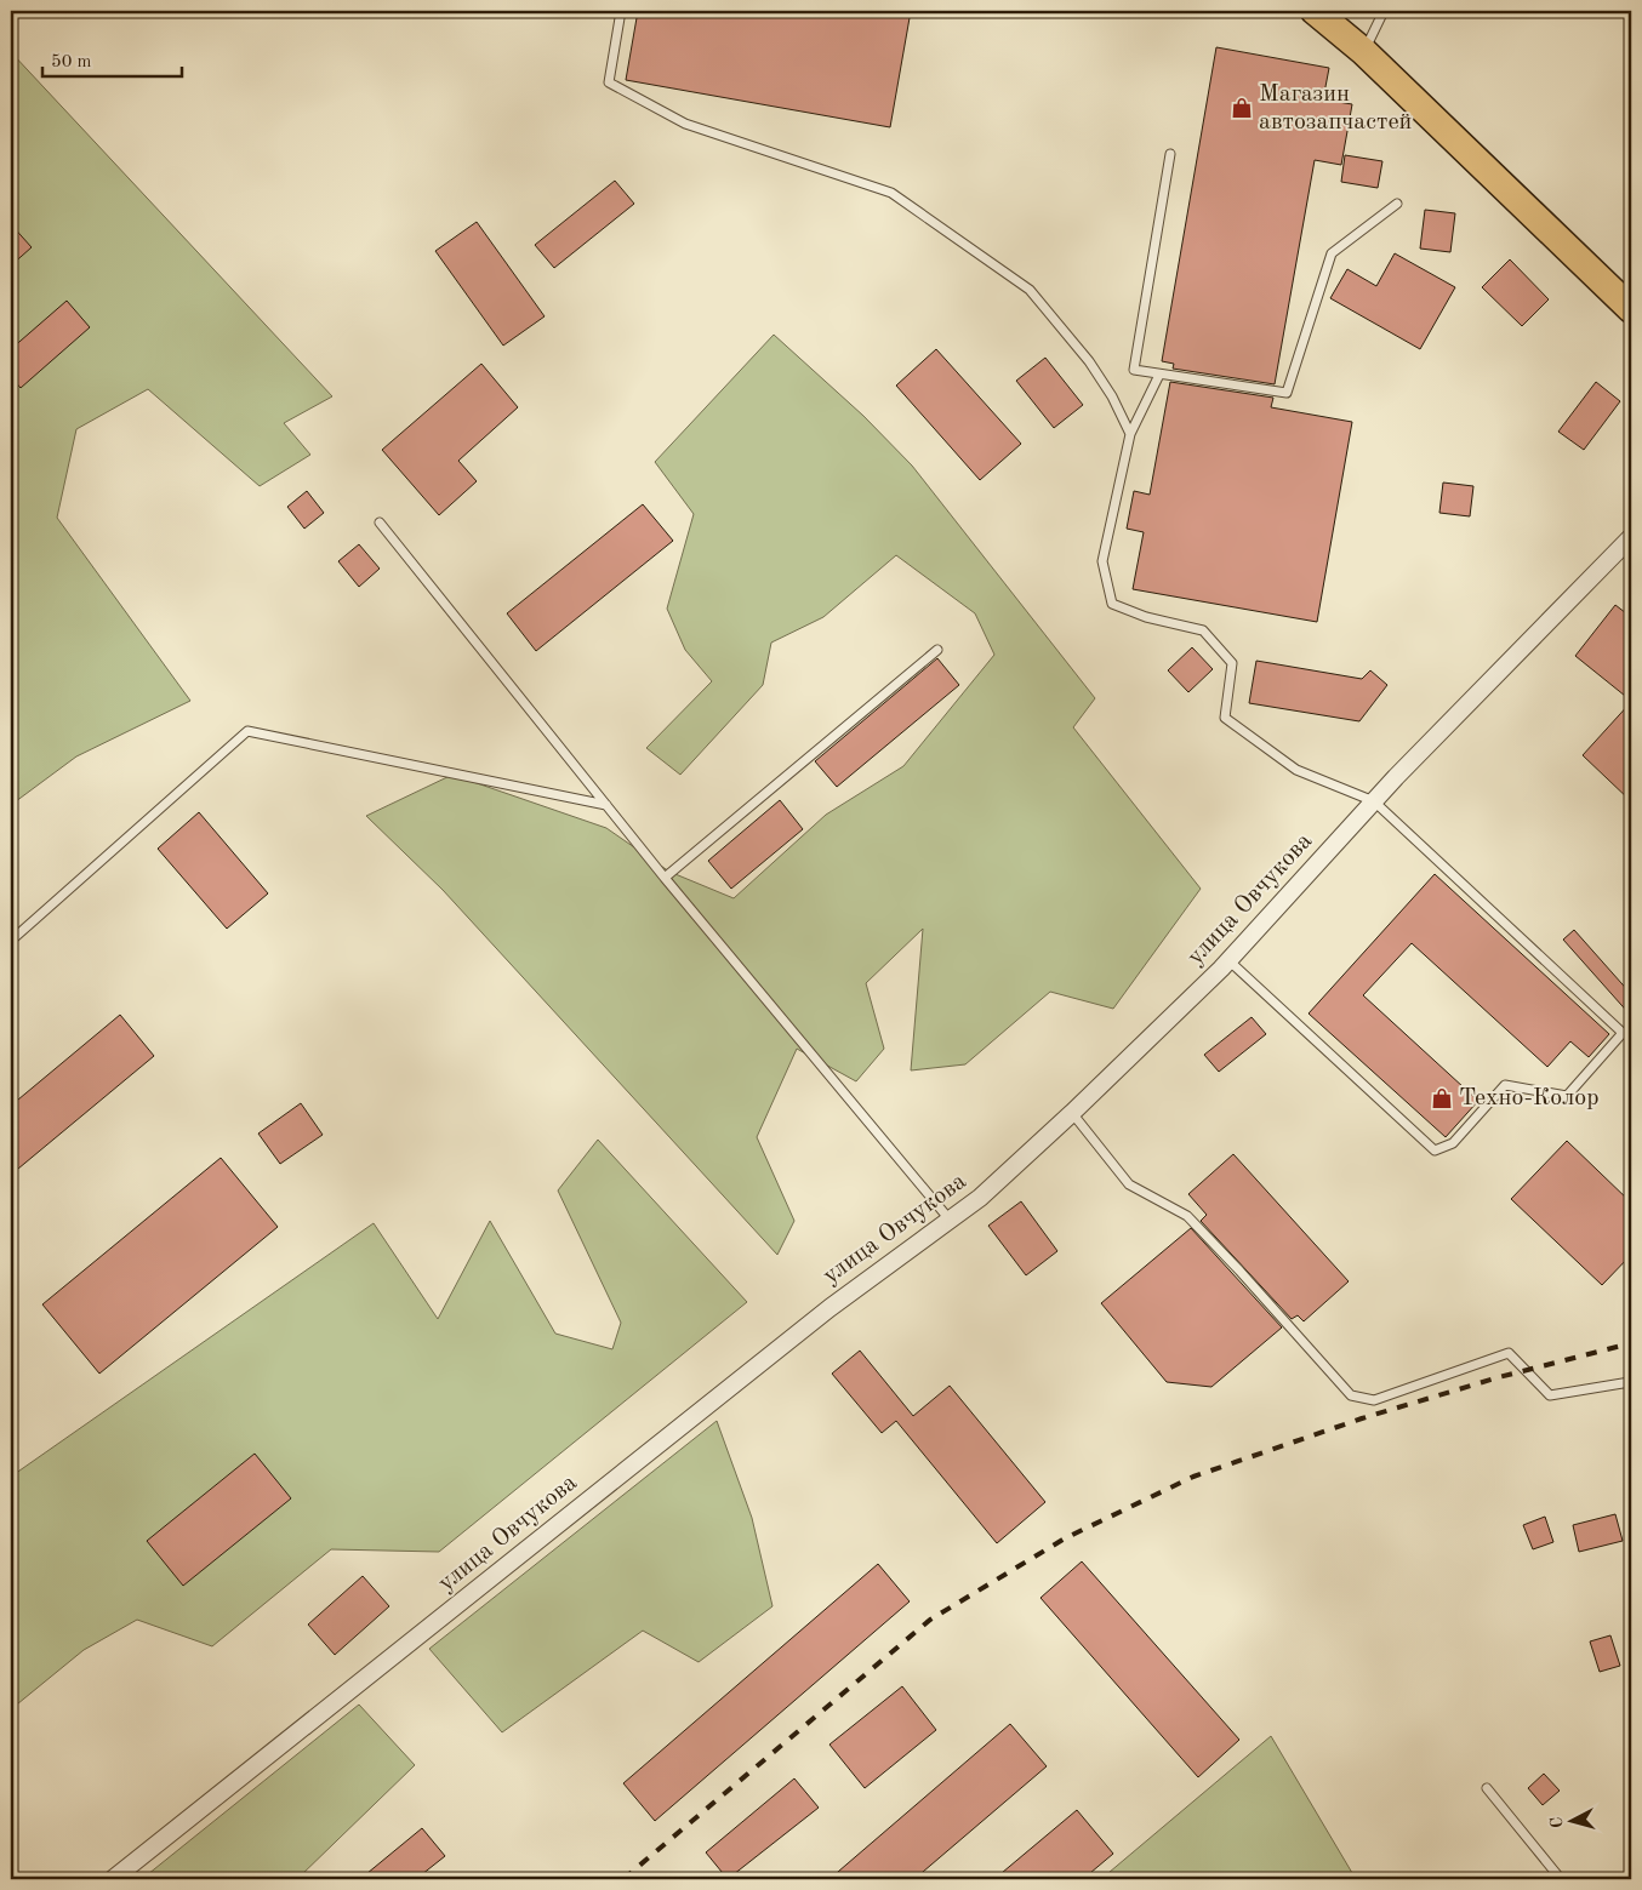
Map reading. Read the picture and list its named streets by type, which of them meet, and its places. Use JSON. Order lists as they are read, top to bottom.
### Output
{
  "streets": {
    "street": ["улица Овчукова"]
  },
  "places": {
    "shop": ["Магазин автозапчастей", "Техно-Колор"]
  },
  "scale_bar": "50 m",
  "north": "left"
}
